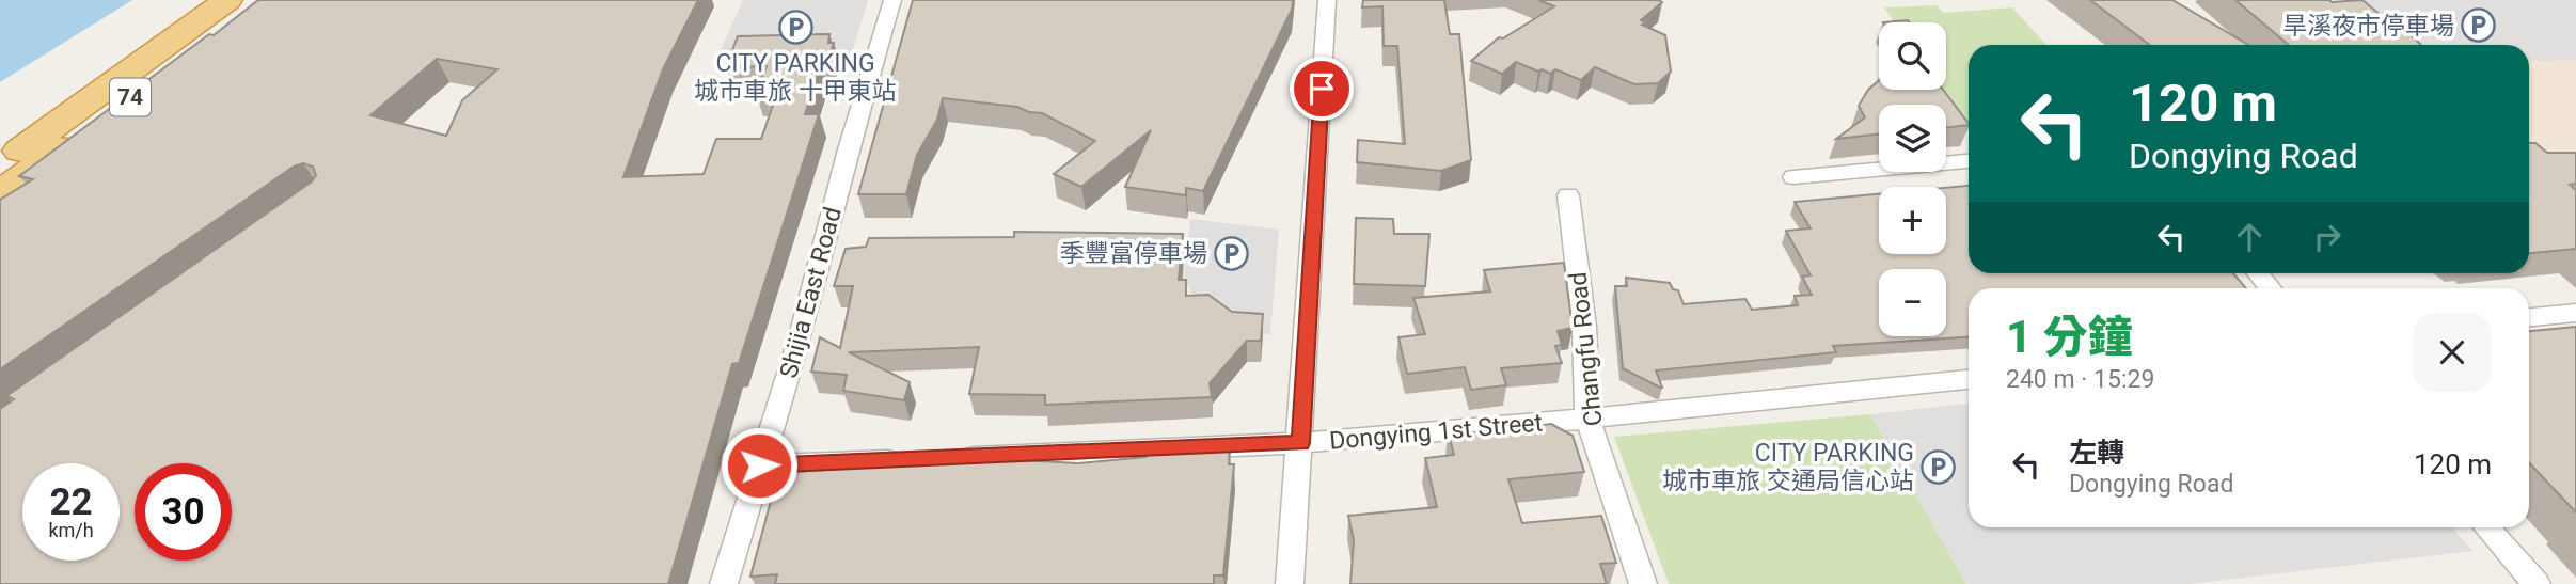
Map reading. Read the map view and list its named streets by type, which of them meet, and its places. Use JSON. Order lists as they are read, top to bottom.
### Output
{
  "streets": {
    "highway": ["74"],
    "street": ["Shijia East Road", "Changfu Road", "Dongying 1st Street"]
  },
  "crossings": [
    ["Changfu Road", "Dongying 1st Street"]
  ],
  "places": {
    "parking": [
      "旱溪夜市停車場",
      "CITY PARKING 城市車旅 十甲東站",
      "季豐富停車場",
      "CITY PARKING 城市車旅 交通局信心站"
    ]
  },
  "page": {
    "map_buttons": ["+", "−"],
    "turn": ["120 m", "Dongying Road"],
    "heading": ["1 分鐘", "240 m · 15:29"],
    "list": [
      {
        "name": "左轉",
        "note": "Dongying Road",
        "value": "120 m"
      }
    ],
    "speed": "22 km/h",
    "limit": "30"
  }
}
